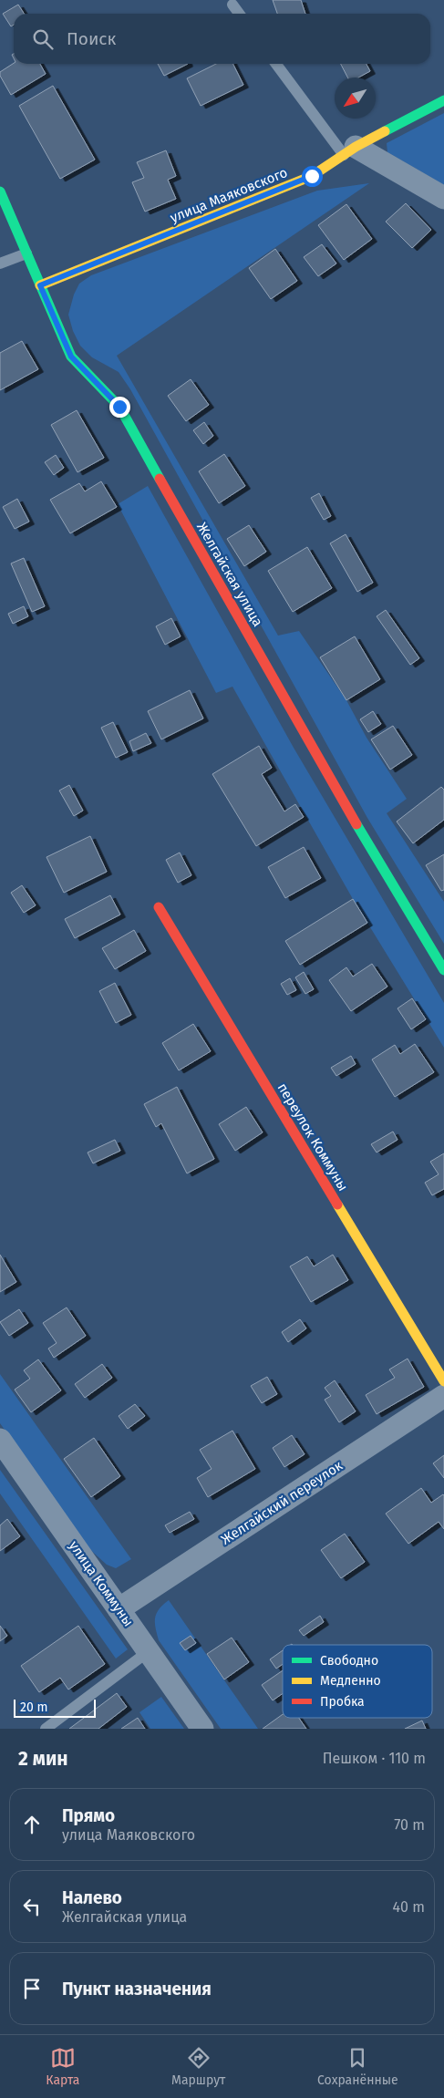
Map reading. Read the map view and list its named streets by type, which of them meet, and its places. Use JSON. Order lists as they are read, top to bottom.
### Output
{
  "streets": {
    "street": [
      "улица Маяковского",
      "Желгайская улица",
      "переулок Коммуны",
      "Желгайский переулок",
      "улица Коммуны"
    ]
  },
  "crossings": [
    ["улица Маяковского", "Желгайская улица"],
    ["Желгайский переулок", "улица Коммуны"]
  ],
  "legend": ["Свободно", "Медленно", "Пробка"],
  "scale_bar": "20 m",
  "north": "bottom left",
  "page": {
    "search": "Поиск",
    "scale": "20 m",
    "heading": ["2 мин", "Пешком · 110 m"],
    "list": [
      ["Прямо", "улица Маяковского", "70 m"],
      ["Налево", "Желгайская улица", "40 m"],
      "Пункт назначения"
    ],
    "nav": ["Карта", "Маршрут", "Сохранённые"]
  }
}
